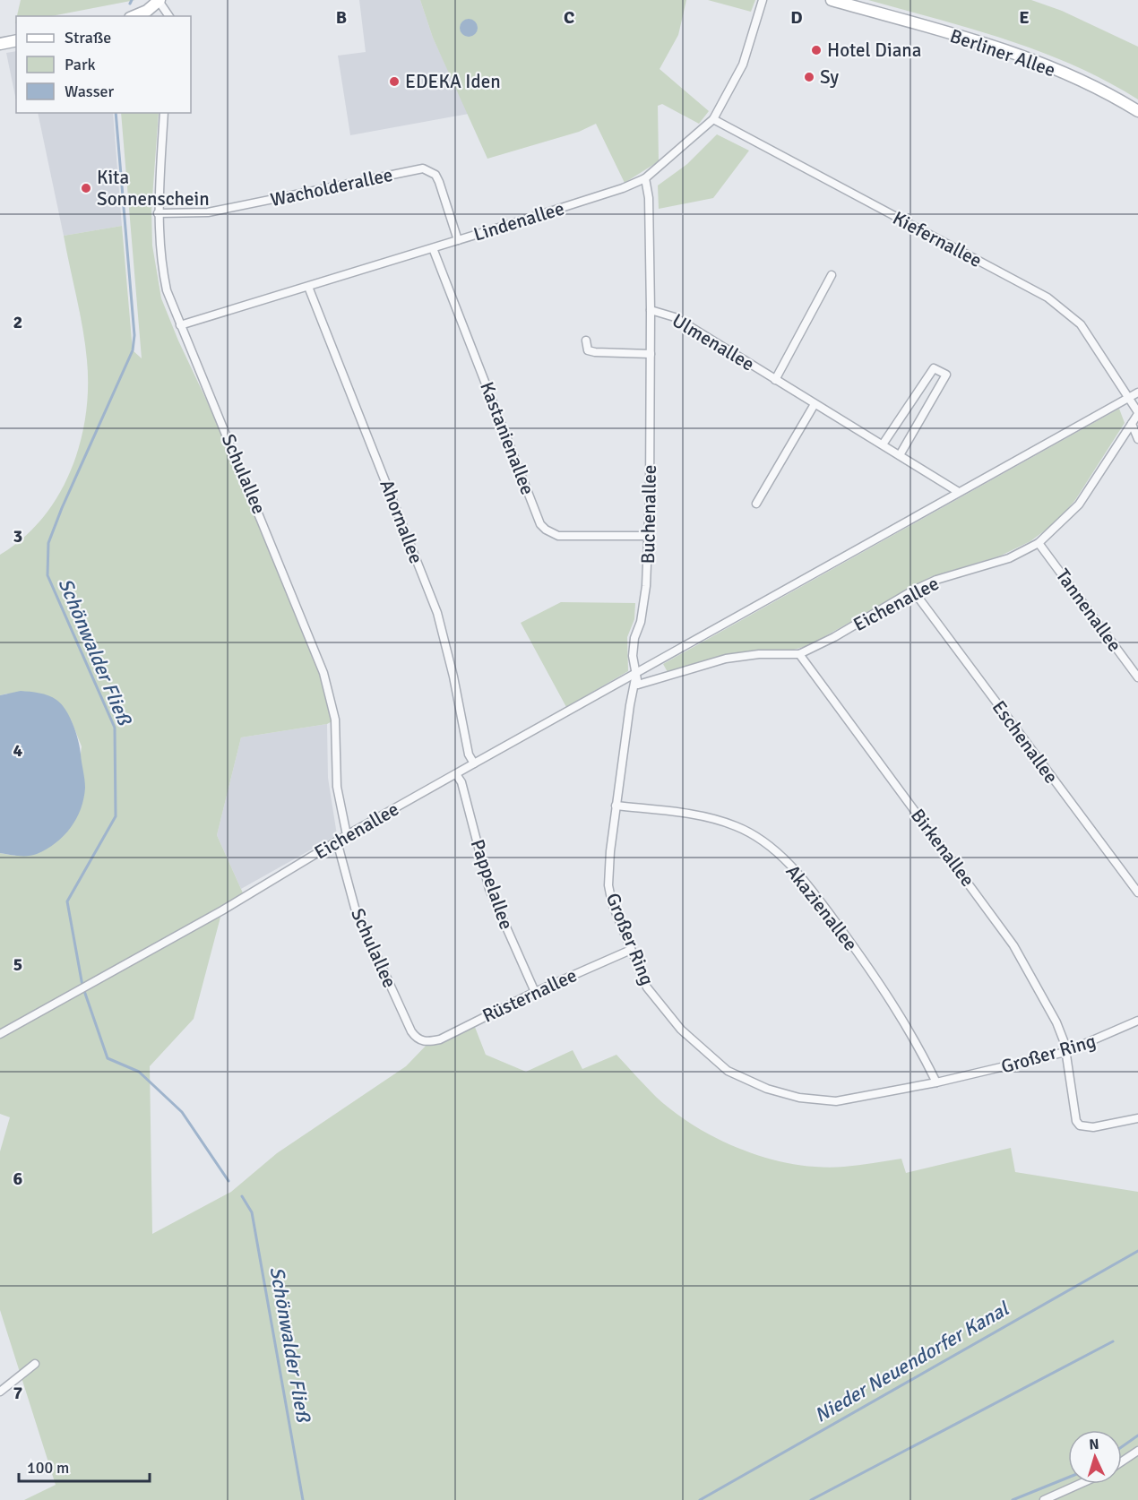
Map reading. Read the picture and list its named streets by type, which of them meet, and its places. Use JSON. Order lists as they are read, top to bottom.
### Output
{
  "streets": {
    "main road": ["Berliner Allee"],
    "street": [
      "Wacholderallee",
      "Lindenallee",
      "Kiefernallee",
      "Ulmenallee",
      "Kastanienallee",
      "Schulallee",
      "Buchenallee",
      "Ahornallee",
      "Eichenallee",
      "Tannenallee",
      "Eschenallee",
      "Birkenallee",
      "Pappelallee",
      "Akazienallee",
      "Großer Ring",
      "Rüsternallee"
    ]
  },
  "crossings": [
    ["Wacholderallee", "Lindenallee"],
    ["Wacholderallee", "Schulallee"],
    ["Lindenallee", "Kiefernallee"],
    ["Lindenallee", "Kastanienallee"],
    ["Lindenallee", "Schulallee"],
    ["Lindenallee", "Buchenallee"],
    ["Lindenallee", "Ahornallee"],
    ["Kiefernallee", "Eichenallee"],
    ["Ulmenallee", "Buchenallee"],
    ["Ulmenallee", "Eichenallee"],
    ["Kastanienallee", "Buchenallee"],
    ["Schulallee", "Eichenallee"],
    ["Schulallee", "Rüsternallee"],
    ["Buchenallee", "Eichenallee"],
    ["Buchenallee", "Großer Ring"],
    ["Ahornallee", "Eichenallee"],
    ["Eichenallee", "Tannenallee"],
    ["Eichenallee", "Eschenallee"],
    ["Eichenallee", "Birkenallee"],
    ["Eichenallee", "Pappelallee"],
    ["Eichenallee", "Großer Ring"],
    ["Birkenallee", "Großer Ring"],
    ["Pappelallee", "Rüsternallee"],
    ["Akazienallee", "Großer Ring"],
    ["Großer Ring", "Rüsternallee"]
  ],
  "water": ["Schönwalder Fließ", "Nieder Neuendorfer Kanal"],
  "places": [
    "Hotel Diana",
    "Sy",
    "EDEKA Iden",
    "Kita Sonnenschein"
  ],
  "legend": ["Straße", "Park", "Wasser"],
  "scale_bar": "100 m",
  "north": "top",
  "grid": {
    "columns": [
      "B",
      "C",
      "D",
      "E"
    ],
    "rows": [
      "2",
      "3",
      "4",
      "5",
      "6",
      "7"
    ]
  }
}
